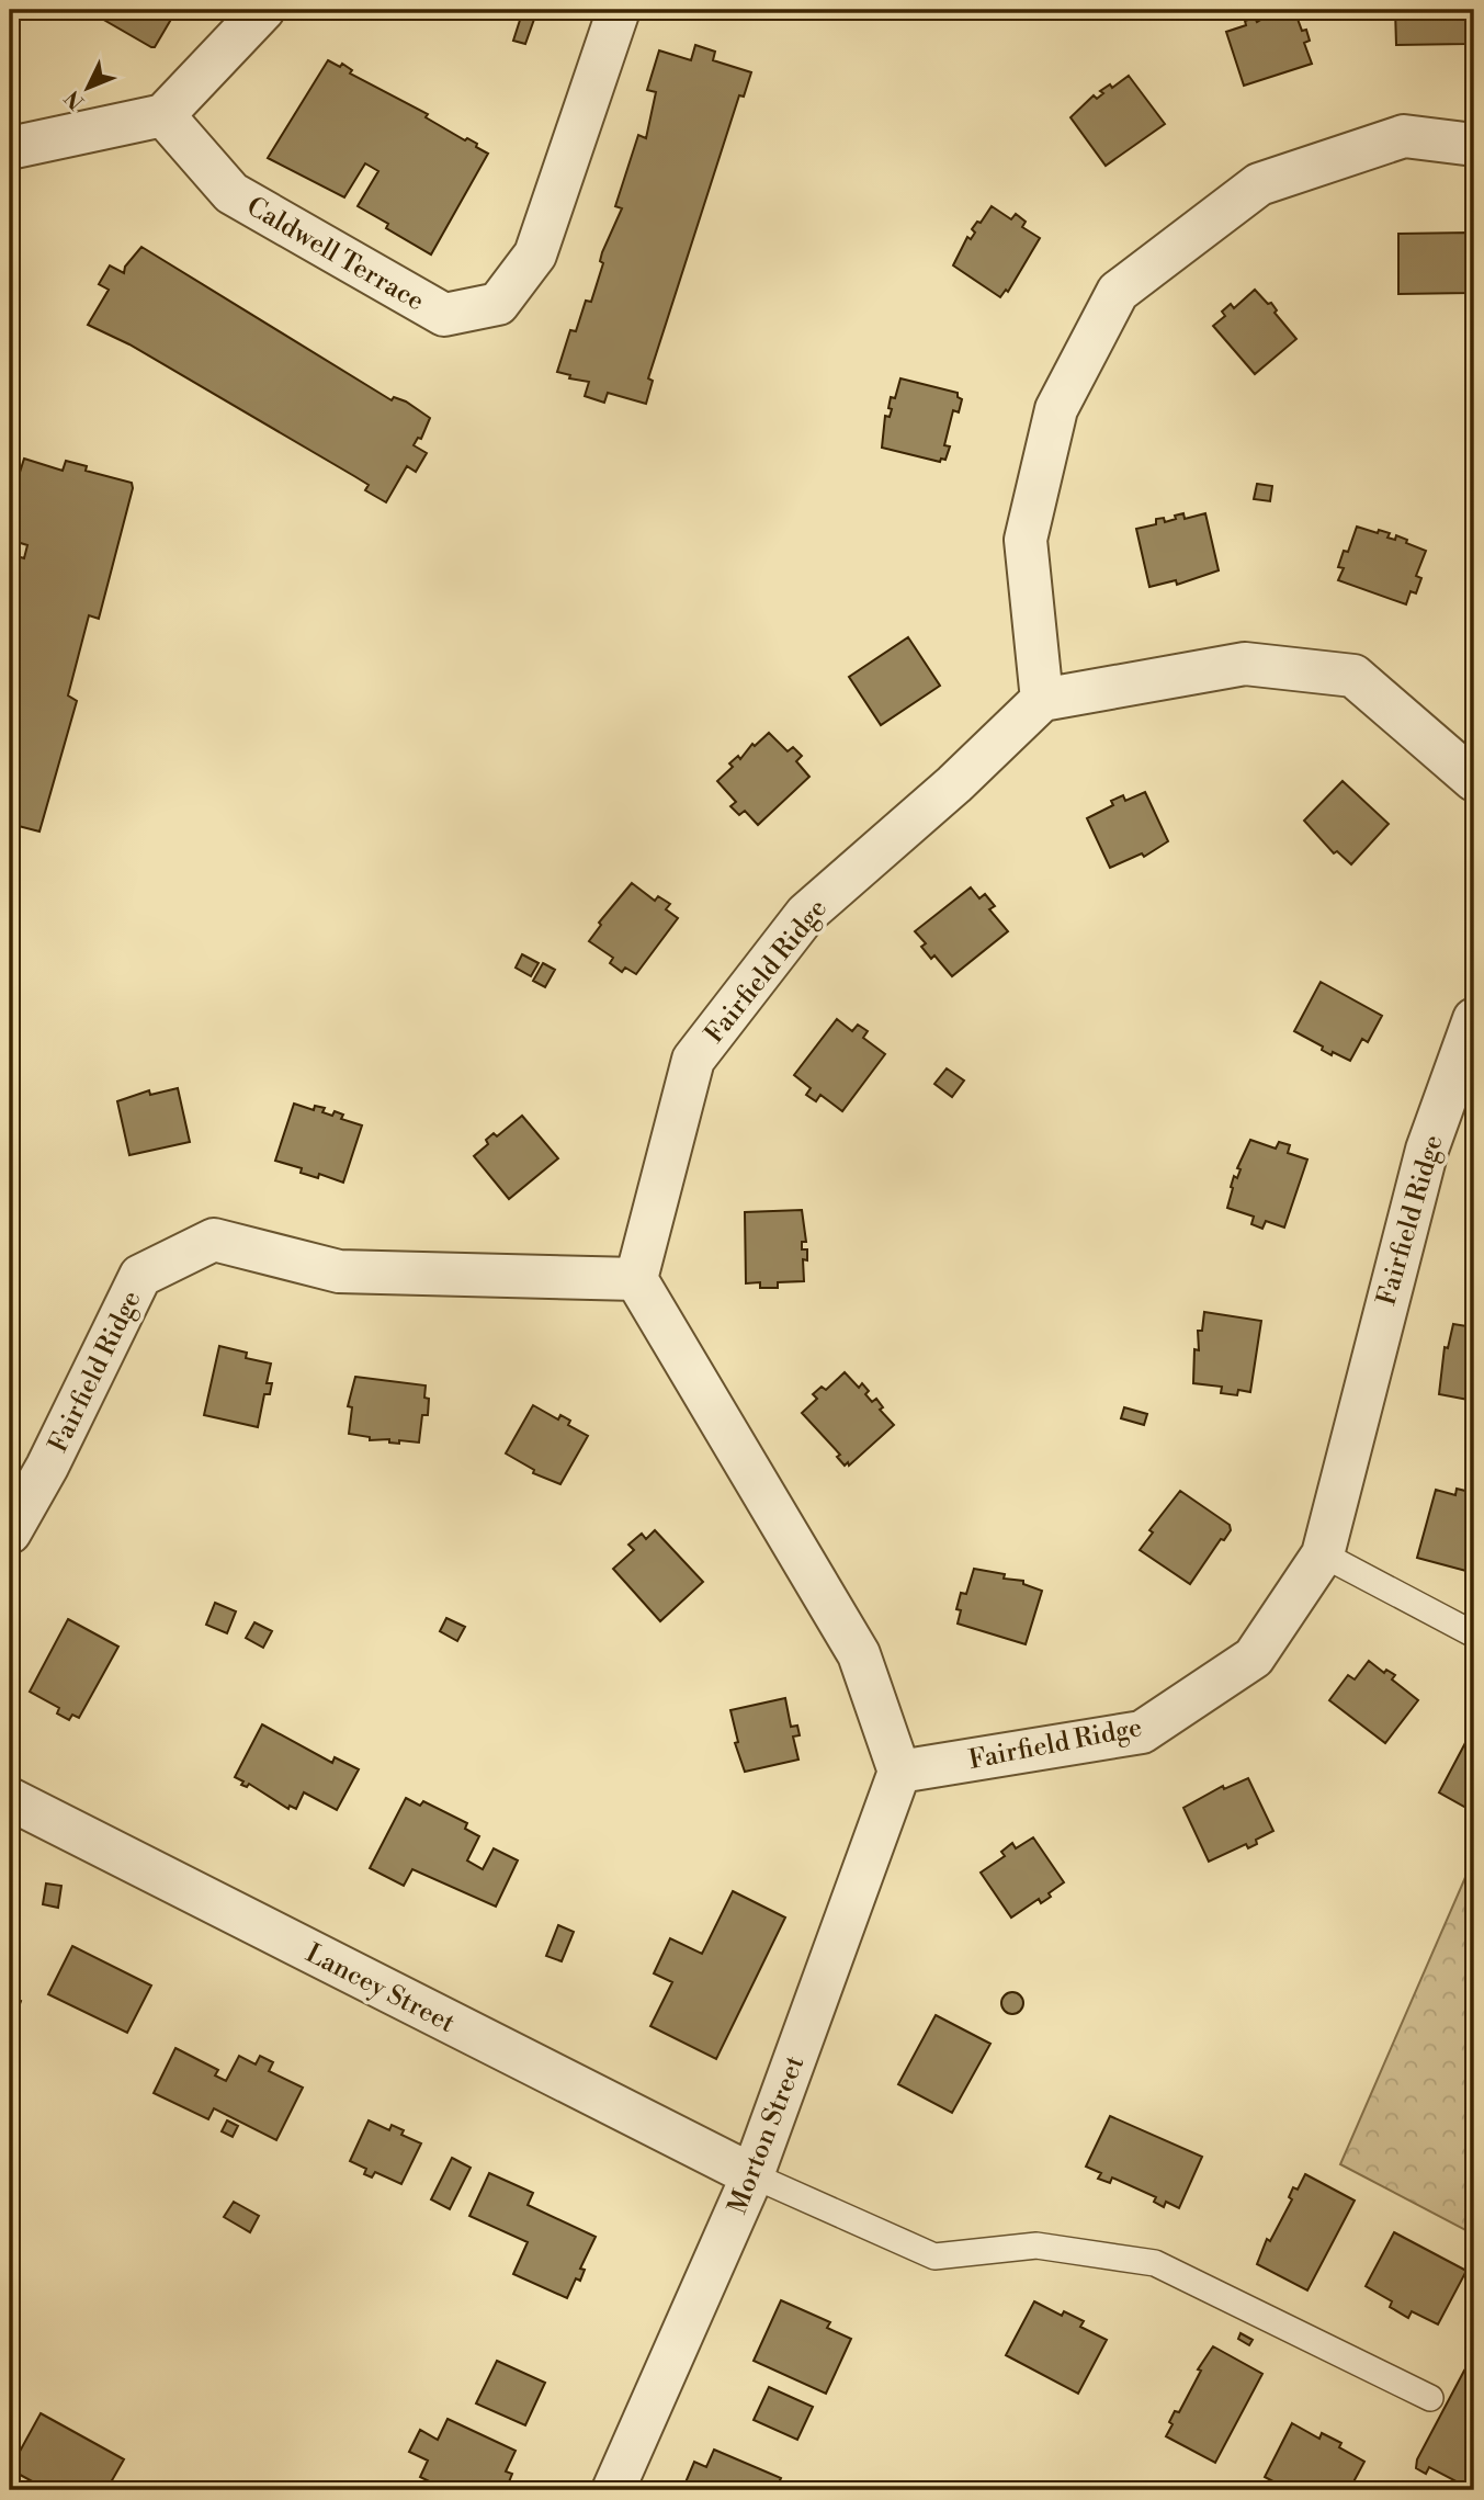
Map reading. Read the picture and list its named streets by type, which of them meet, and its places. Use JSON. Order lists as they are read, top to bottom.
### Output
{
  "streets": {
    "street": [
      "Caldwell Terrace",
      "Fairfield Ridge",
      "Lancey Street",
      "Morton Street"
    ]
  },
  "crossings": [
    ["Fairfield Ridge", "Morton Street"],
    ["Lancey Street", "Morton Street"]
  ],
  "north": "bottom left"
}
